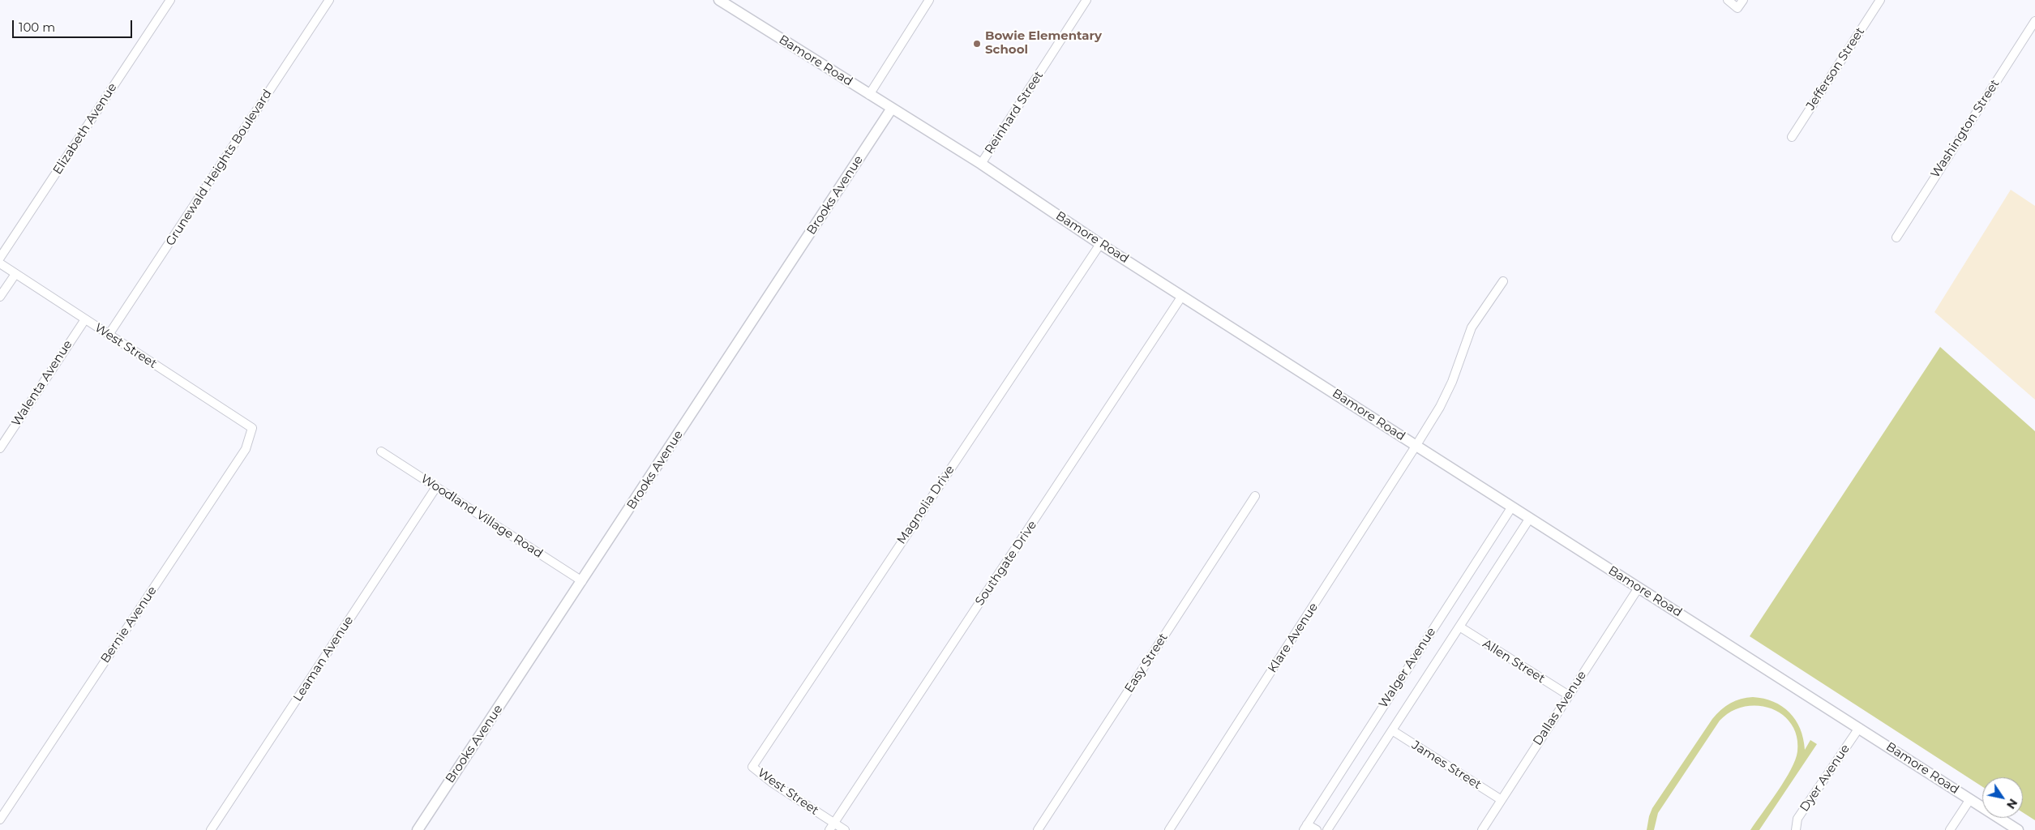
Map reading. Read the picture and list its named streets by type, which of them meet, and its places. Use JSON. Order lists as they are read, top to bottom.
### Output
{
  "streets": {
    "street": [
      "Bamore Road",
      "Jefferson Street",
      "Reinhard Street",
      "Elizabeth Avenue",
      "Washington Street",
      "Grunewald Heights Boulevard",
      "Brooks Avenue",
      "West Street",
      "Walenta Avenue",
      "Magnolia Drive",
      "Woodland Village Road",
      "Southgate Drive",
      "Bernie Avenue",
      "Klare Avenue",
      "Leaman Avenue",
      "Allen Street",
      "Easy Street",
      "Walger Avenue",
      "Dallas Avenue",
      "James Street",
      "Dyer Avenue"
    ]
  },
  "crossings": [
    ["Bamore Road", "Reinhard Street"],
    ["Bamore Road", "Brooks Avenue"],
    ["Bamore Road", "Magnolia Drive"],
    ["Bamore Road", "Southgate Drive"],
    ["Bamore Road", "Klare Avenue"],
    ["Bamore Road", "Walger Avenue"],
    ["Bamore Road", "Dallas Avenue"],
    ["Bamore Road", "Dyer Avenue"],
    ["Grunewald Heights Boulevard", "West Street"],
    ["Brooks Avenue", "Woodland Village Road"],
    ["West Street", "Walenta Avenue"],
    ["West Street", "Magnolia Drive"],
    ["West Street", "Southgate Drive"],
    ["West Street", "Bernie Avenue"],
    ["Woodland Village Road", "Leaman Avenue"],
    ["Allen Street", "Walger Avenue"],
    ["Allen Street", "Dallas Avenue"],
    ["Walger Avenue", "James Street"],
    ["Dallas Avenue", "James Street"]
  ],
  "places": ["Bowie Elementary School"],
  "scale_bar": "100 m",
  "north": "bottom right"
}
